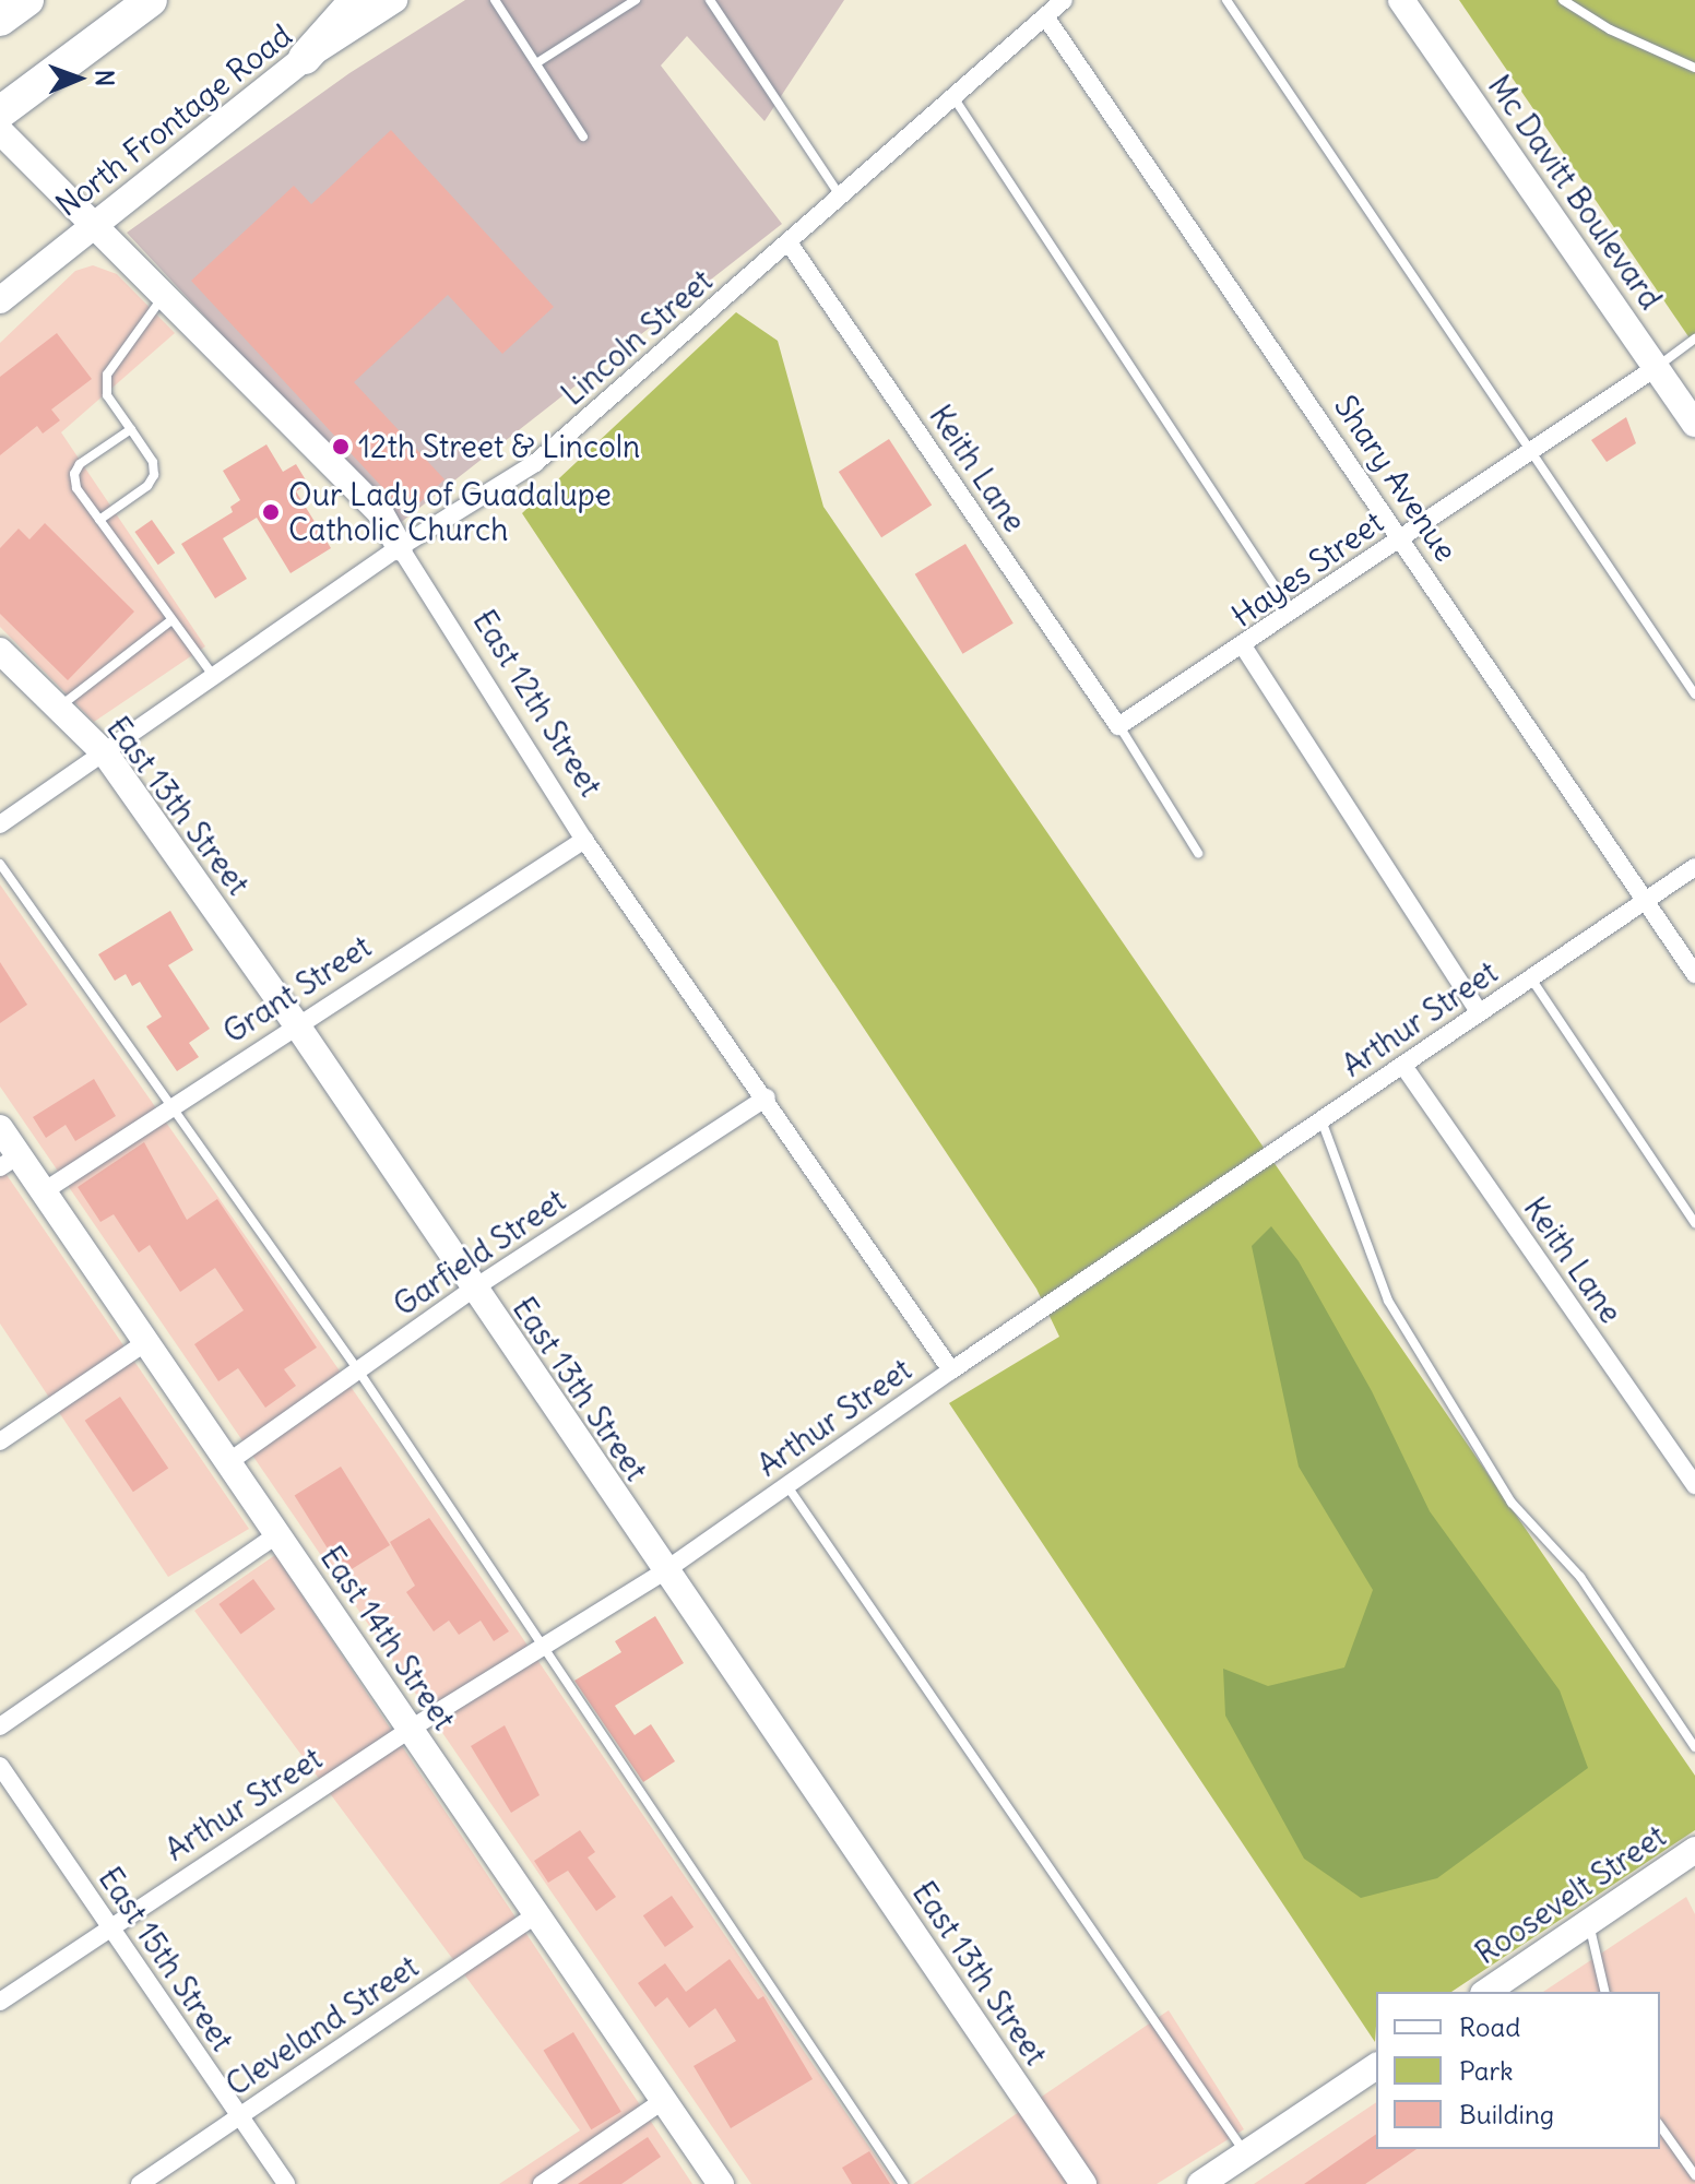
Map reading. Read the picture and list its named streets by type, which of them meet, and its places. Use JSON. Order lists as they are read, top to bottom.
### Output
{
  "streets": {
    "street": [
      "North Frontage Road",
      "Mc Davitt Boulevard",
      "Lincoln Street",
      "Keith Lane",
      "Shary Avenue",
      "Hayes Street",
      "East 12th Street",
      "East 13th Street",
      "Grant Street",
      "Arthur Street",
      "Garfield Street",
      "East 14th Street",
      "Roosevelt Street",
      "East 15th Street",
      "Cleveland Street"
    ]
  },
  "crossings": [
    ["North Frontage Road", "East 12th Street"],
    ["Mc Davitt Boulevard", "Hayes Street"],
    ["Lincoln Street", "Keith Lane"],
    ["Lincoln Street", "Shary Avenue"],
    ["Lincoln Street", "East 12th Street"],
    ["Lincoln Street", "East 13th Street"],
    ["Keith Lane", "Hayes Street"],
    ["Keith Lane", "Arthur Street"],
    ["Shary Avenue", "Hayes Street"],
    ["Shary Avenue", "Arthur Street"],
    ["East 12th Street", "Grant Street"],
    ["East 12th Street", "Arthur Street"],
    ["East 12th Street", "Garfield Street"],
    ["East 13th Street", "Grant Street"],
    ["East 13th Street", "Arthur Street"],
    ["East 13th Street", "Garfield Street"],
    ["Grant Street", "East 14th Street"],
    ["Arthur Street", "East 14th Street"],
    ["Arthur Street", "East 15th Street"],
    ["Garfield Street", "East 14th Street"],
    ["East 14th Street", "Cleveland Street"],
    ["East 15th Street", "Cleveland Street"]
  ],
  "places": ["12th Street & Lincoln", "Our Lady of Guadalupe Catholic Church"],
  "legend": ["Road", "Park", "Building"],
  "north": "right"
}
